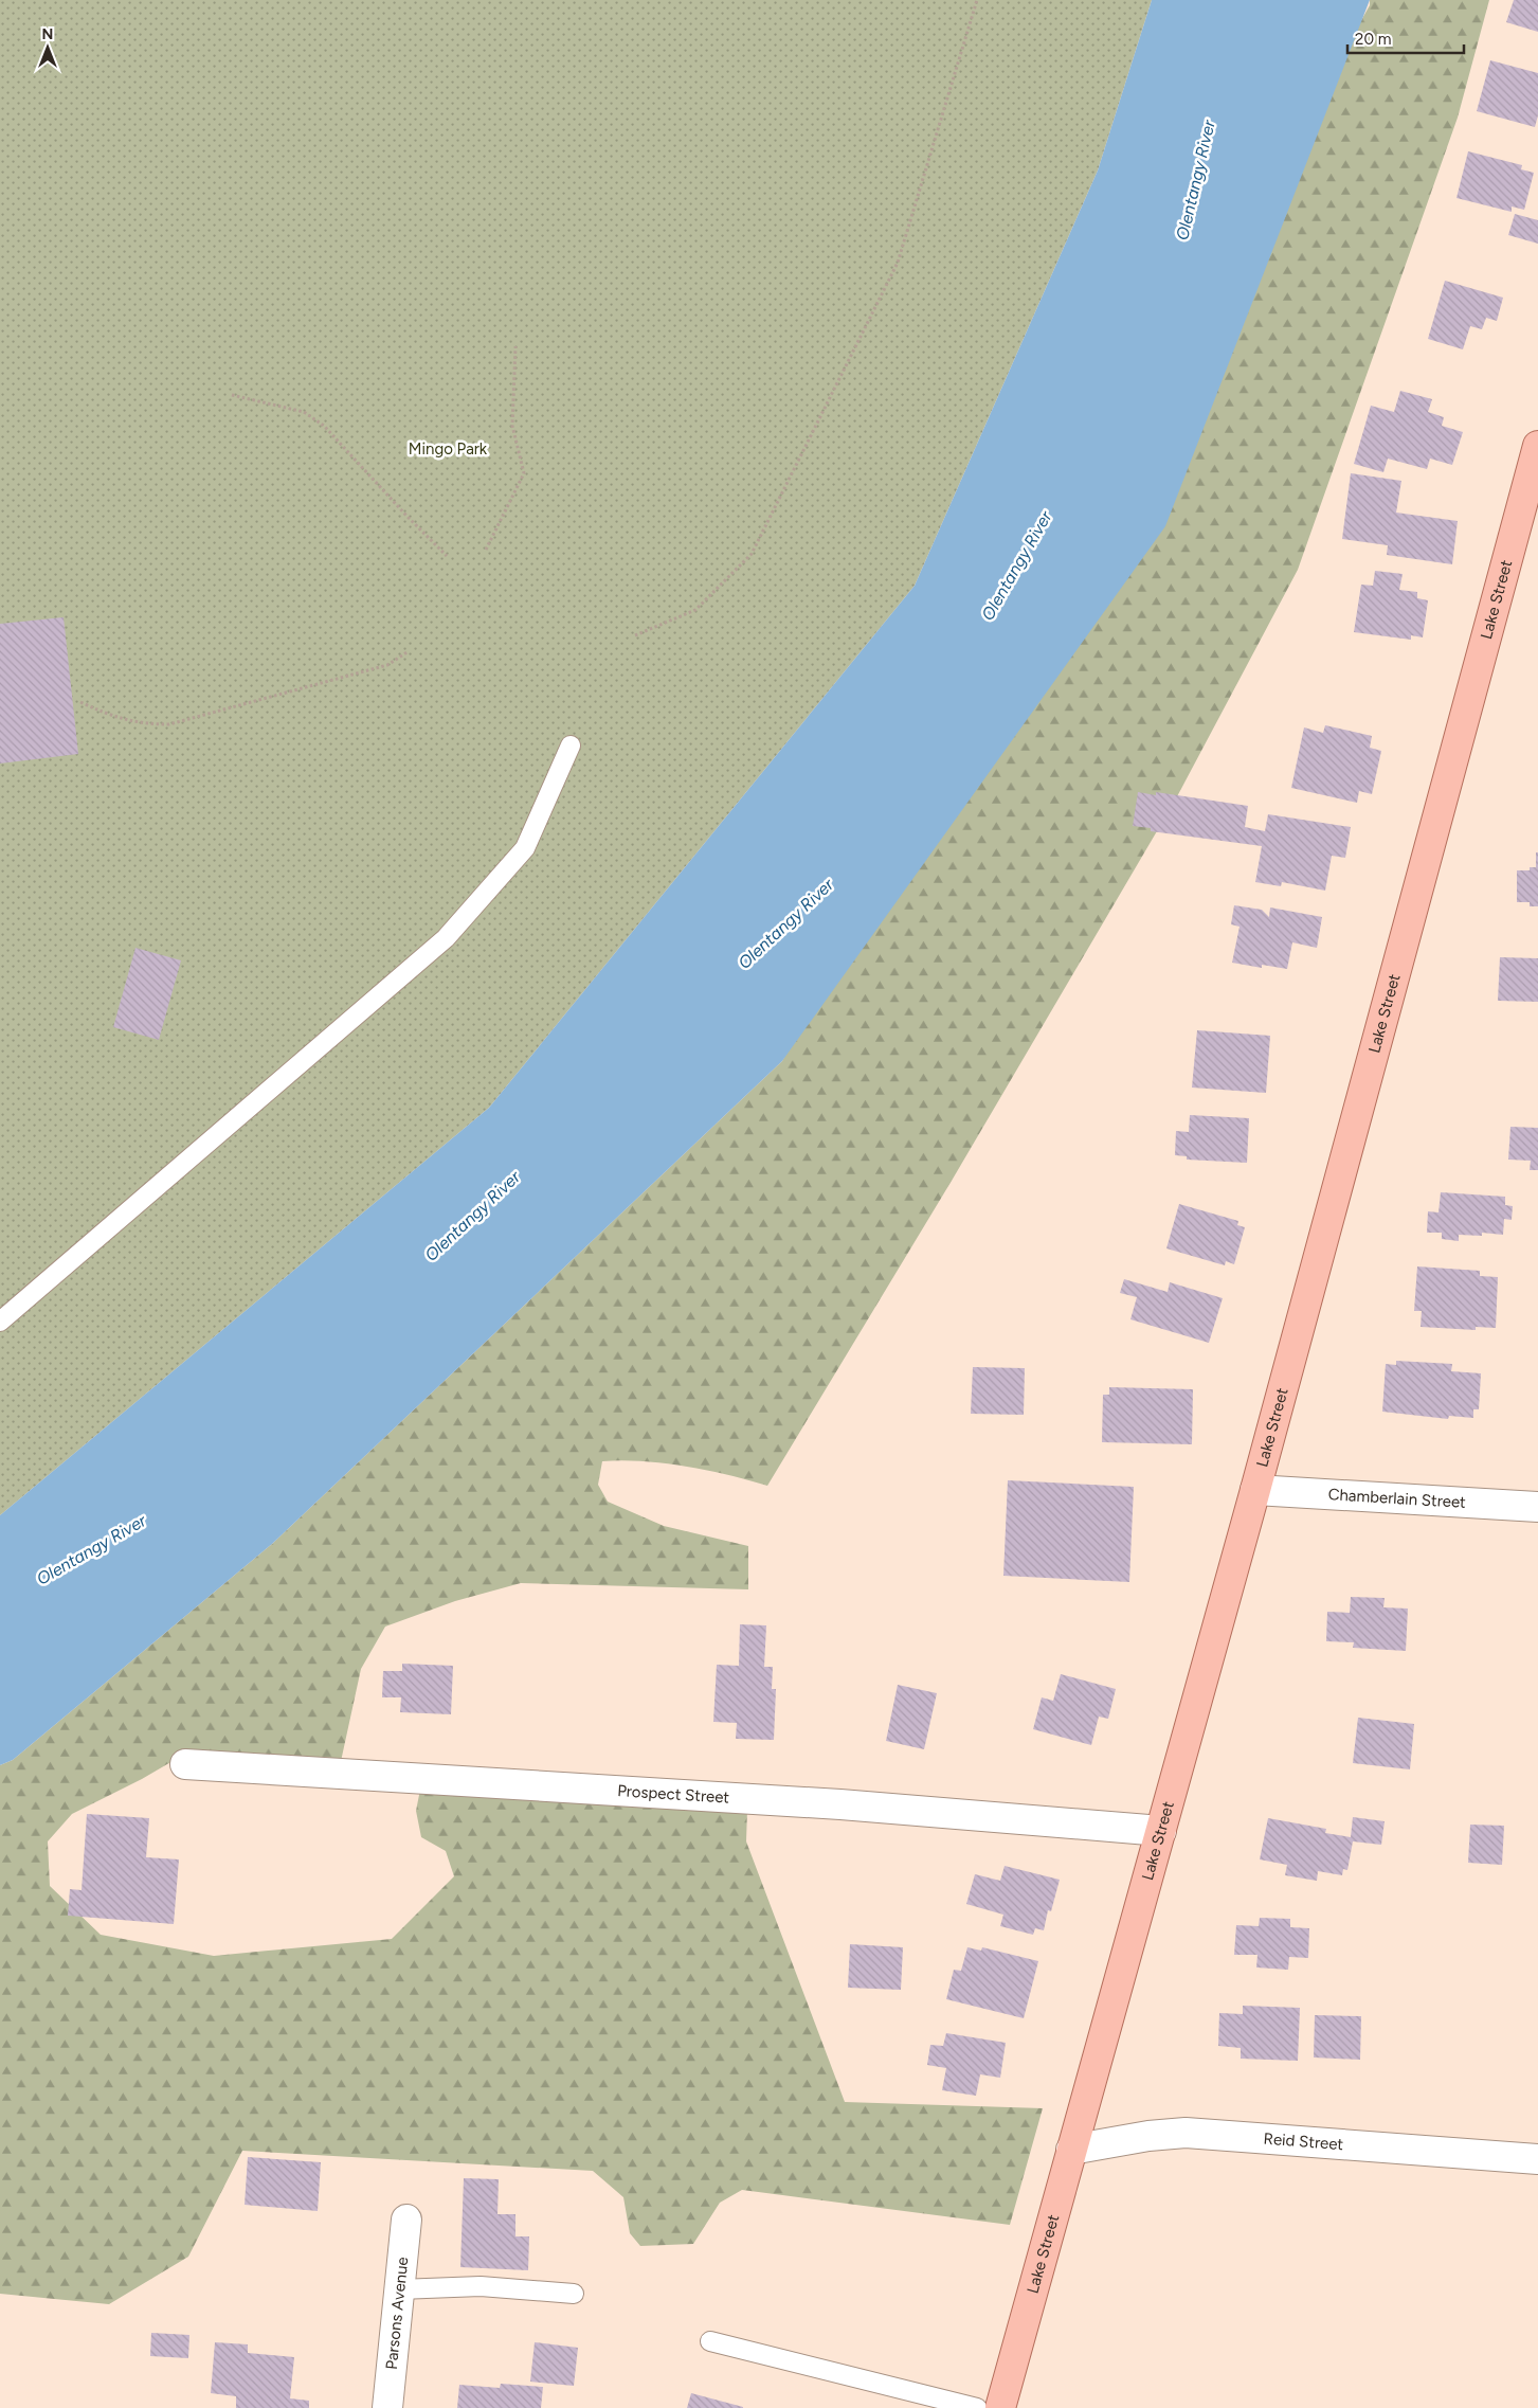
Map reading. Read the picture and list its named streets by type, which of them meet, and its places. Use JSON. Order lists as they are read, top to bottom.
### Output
{
  "streets": {
    "main road": ["Lake Street"],
    "street": [
      "Chamberlain Street",
      "Prospect Street",
      "Reid Street",
      "Parsons Avenue"
    ]
  },
  "crossings": [
    ["Lake Street", "Chamberlain Street"],
    ["Lake Street", "Prospect Street"],
    ["Lake Street", "Reid Street"]
  ],
  "water": ["Olentangy River"],
  "parks": ["Mingo Park"],
  "scale_bar": "20 m",
  "north": "top"
}
